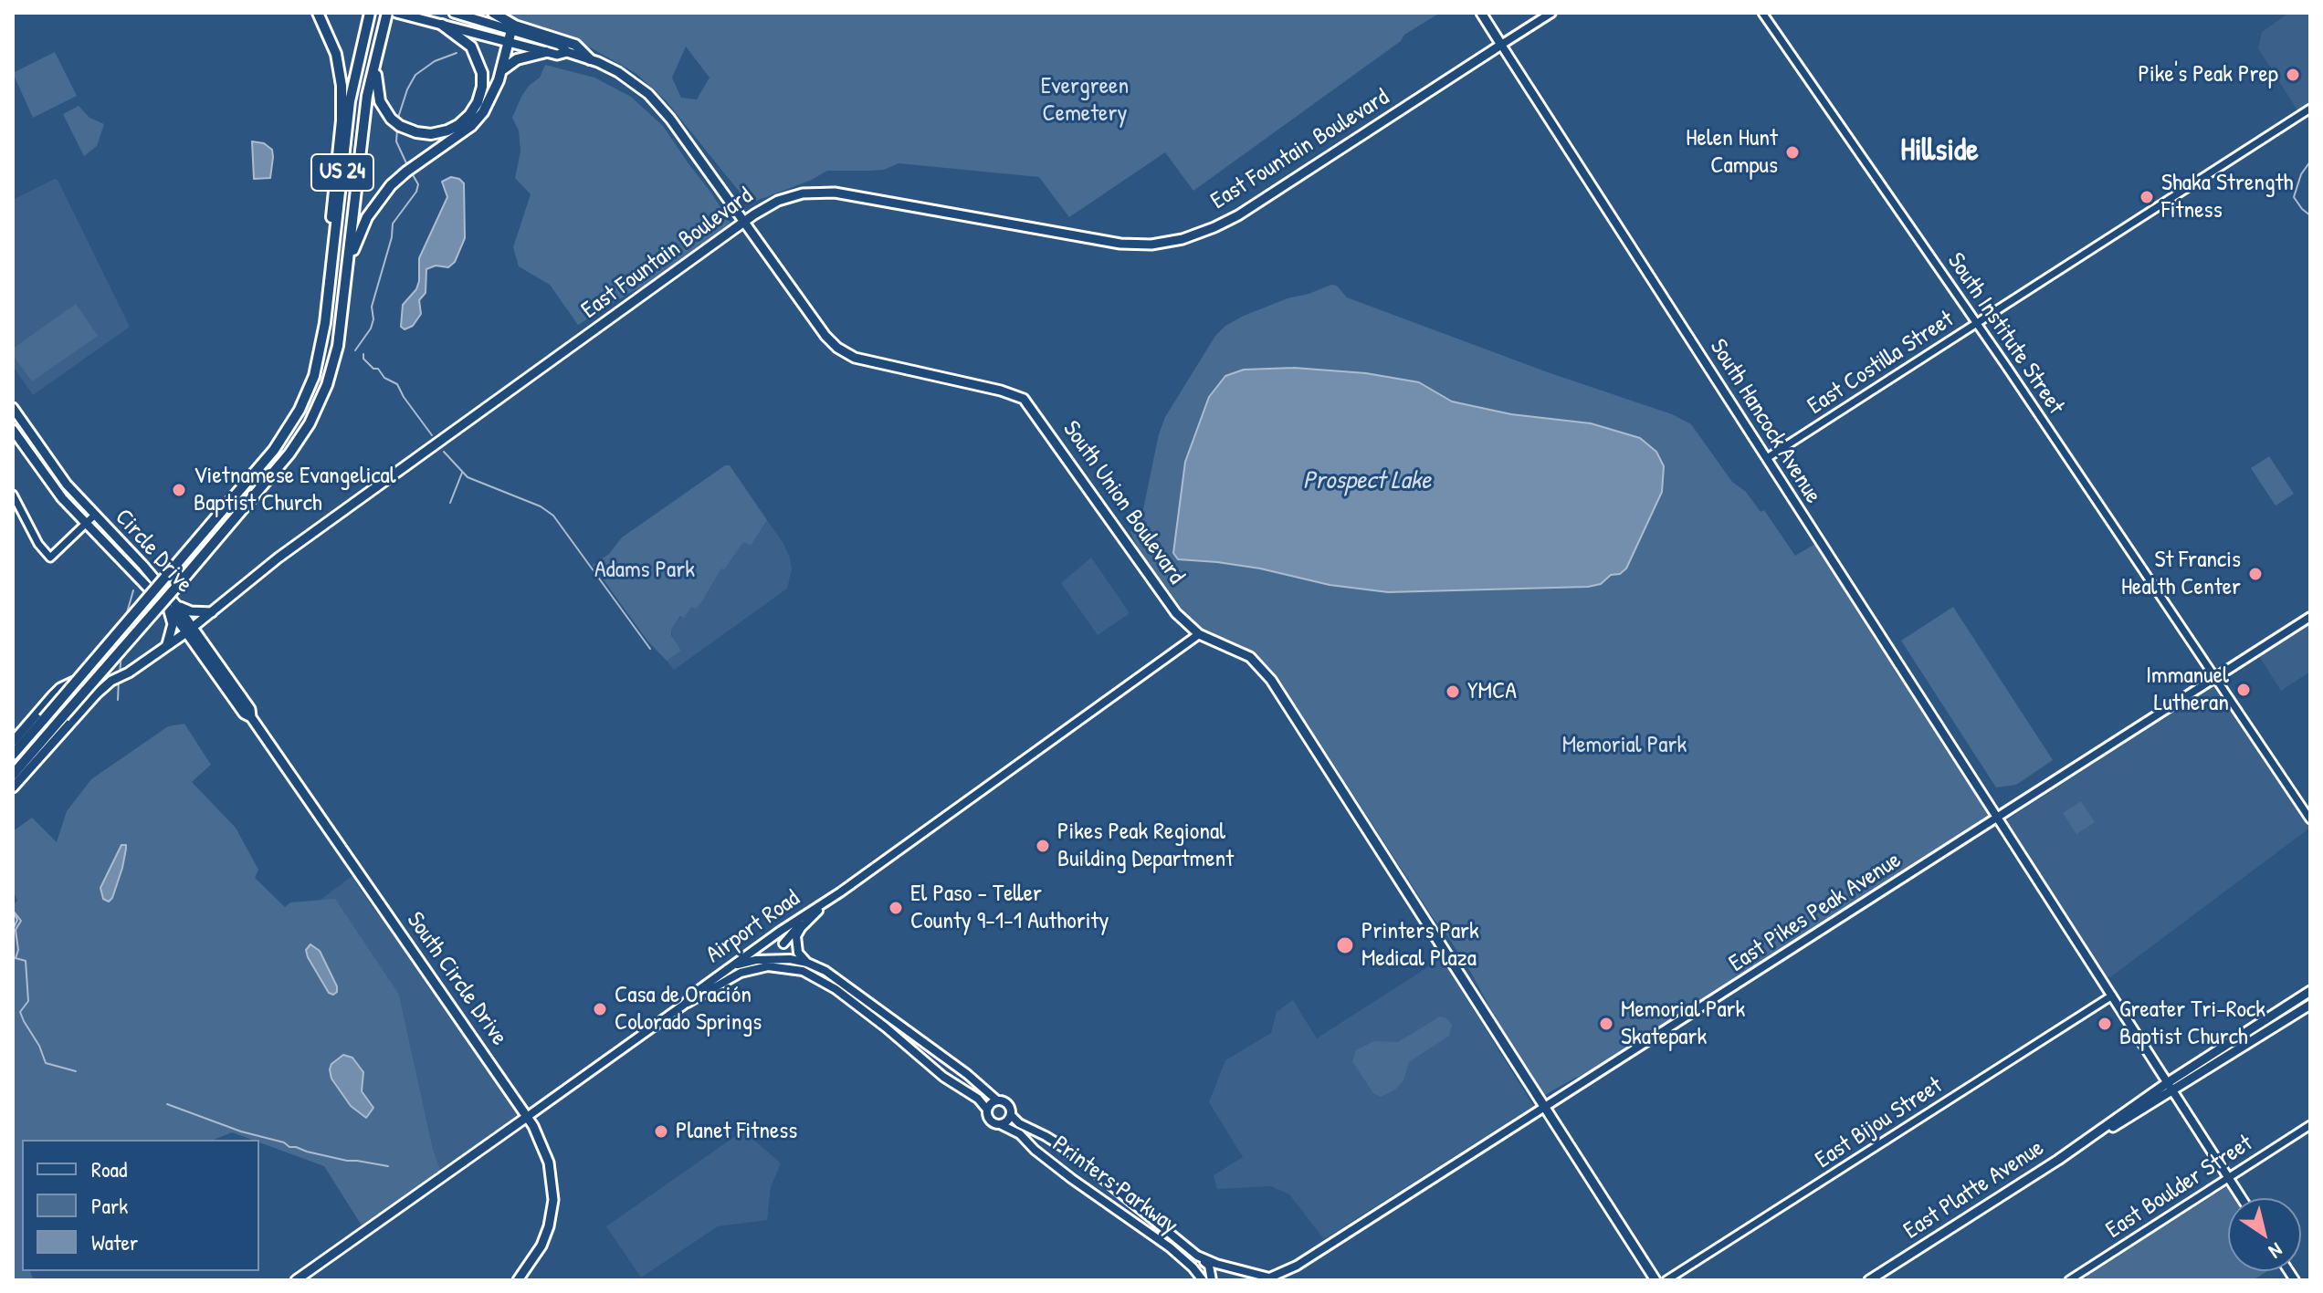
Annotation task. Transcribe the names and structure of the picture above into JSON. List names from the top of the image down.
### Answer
{
  "streets": {
    "highway": ["US 24"],
    "main road": [
      "East Fountain Boulevard",
      "South Hancock Avenue",
      "South Union Boulevard",
      "Circle Drive",
      "East Pikes Peak Avenue",
      "Airport Road",
      "South Circle Drive",
      "Printers Parkway",
      "East Platte Avenue"
    ],
    "street": [
      "South Institute Street",
      "East Costilla Street",
      "East Bijou Street",
      "East Boulder Street"
    ]
  },
  "crossings": [
    ["East Fountain Boulevard", "South Hancock Avenue"],
    ["East Fountain Boulevard", "South Union Boulevard"],
    ["East Fountain Boulevard", "Circle Drive"],
    ["East Fountain Boulevard", "South Circle Drive"],
    ["South Institute Street", "East Costilla Street"],
    ["South Institute Street", "East Pikes Peak Avenue"],
    ["East Costilla Street", "South Hancock Avenue"],
    ["South Hancock Avenue", "East Pikes Peak Avenue"],
    ["South Hancock Avenue", "East Bijou Street"],
    ["South Hancock Avenue", "East Boulder Street"],
    ["South Hancock Avenue", "East Platte Avenue"],
    ["South Union Boulevard", "East Pikes Peak Avenue"],
    ["South Union Boulevard", "Airport Road"],
    ["Circle Drive", "South Circle Drive"],
    ["East Pikes Peak Avenue", "Printers Parkway"],
    ["Airport Road", "South Circle Drive"]
  ],
  "districts": ["Hillside"],
  "water": ["Prospect Lake"],
  "parks": ["Evergreen Cemetery", "Adams Park", "Memorial Park"],
  "places": [
    "Pike's Peak Prep",
    "Helen Hunt Campus",
    "Shaka Strength Fitness",
    "Vietnamese Evangelical Baptist Church",
    "St Francis Health Center",
    "Immanuel Lutheran",
    "YMCA",
    "Pikes Peak Regional Building Department",
    "El Paso - Teller County 9-1-1 Authority",
    "Printers Park Medical Plaza",
    "Casa de Oración Colorado Springs",
    "Memorial Park Skatepark",
    "Greater Tri-Rock Baptist Church",
    "Planet Fitness"
  ],
  "legend": ["Road", "Park", "Water"],
  "north": "bottom right"
}
